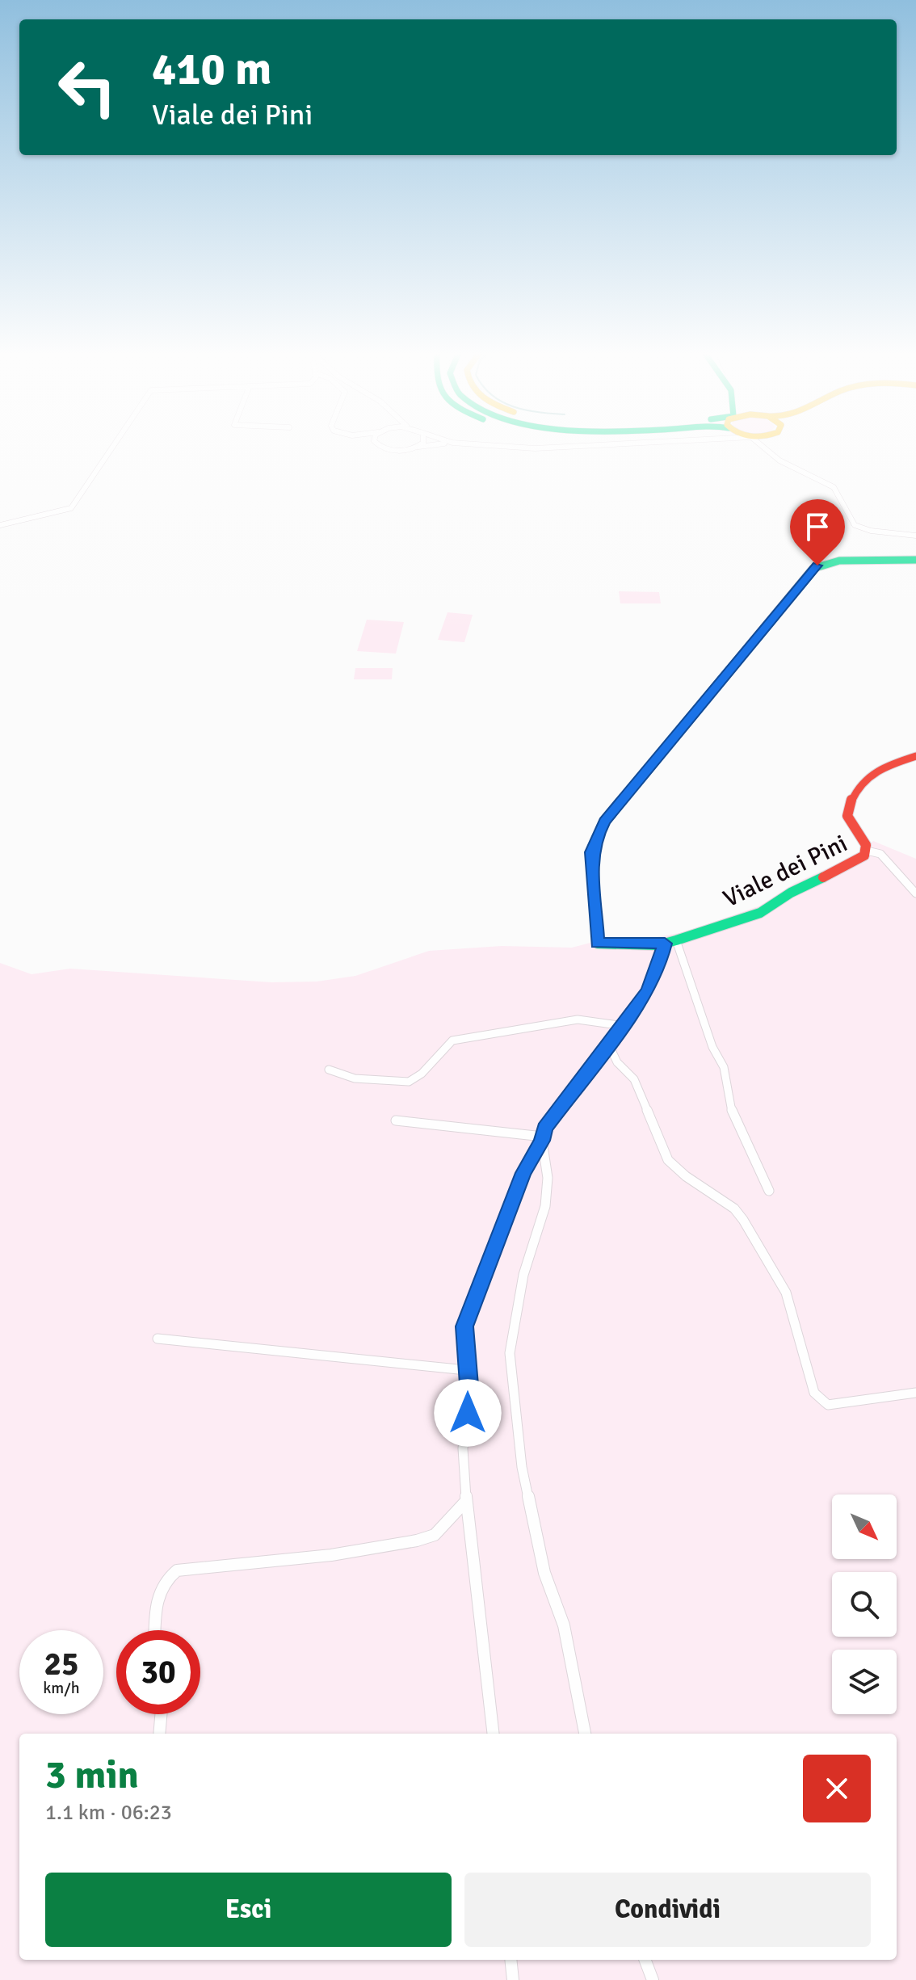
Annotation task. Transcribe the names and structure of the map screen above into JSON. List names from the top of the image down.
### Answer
{
  "streets": {
    "main road": ["Viale dei Pini"]
  },
  "north": "bottom right",
  "page": {
    "turn": ["410 m", "Viale dei Pini"],
    "speed": "25 km/h",
    "limit": "30",
    "heading": ["3 min", "1.1 km · 06:23"],
    "buttons": ["Esci", "Condividi"]
  }
}
